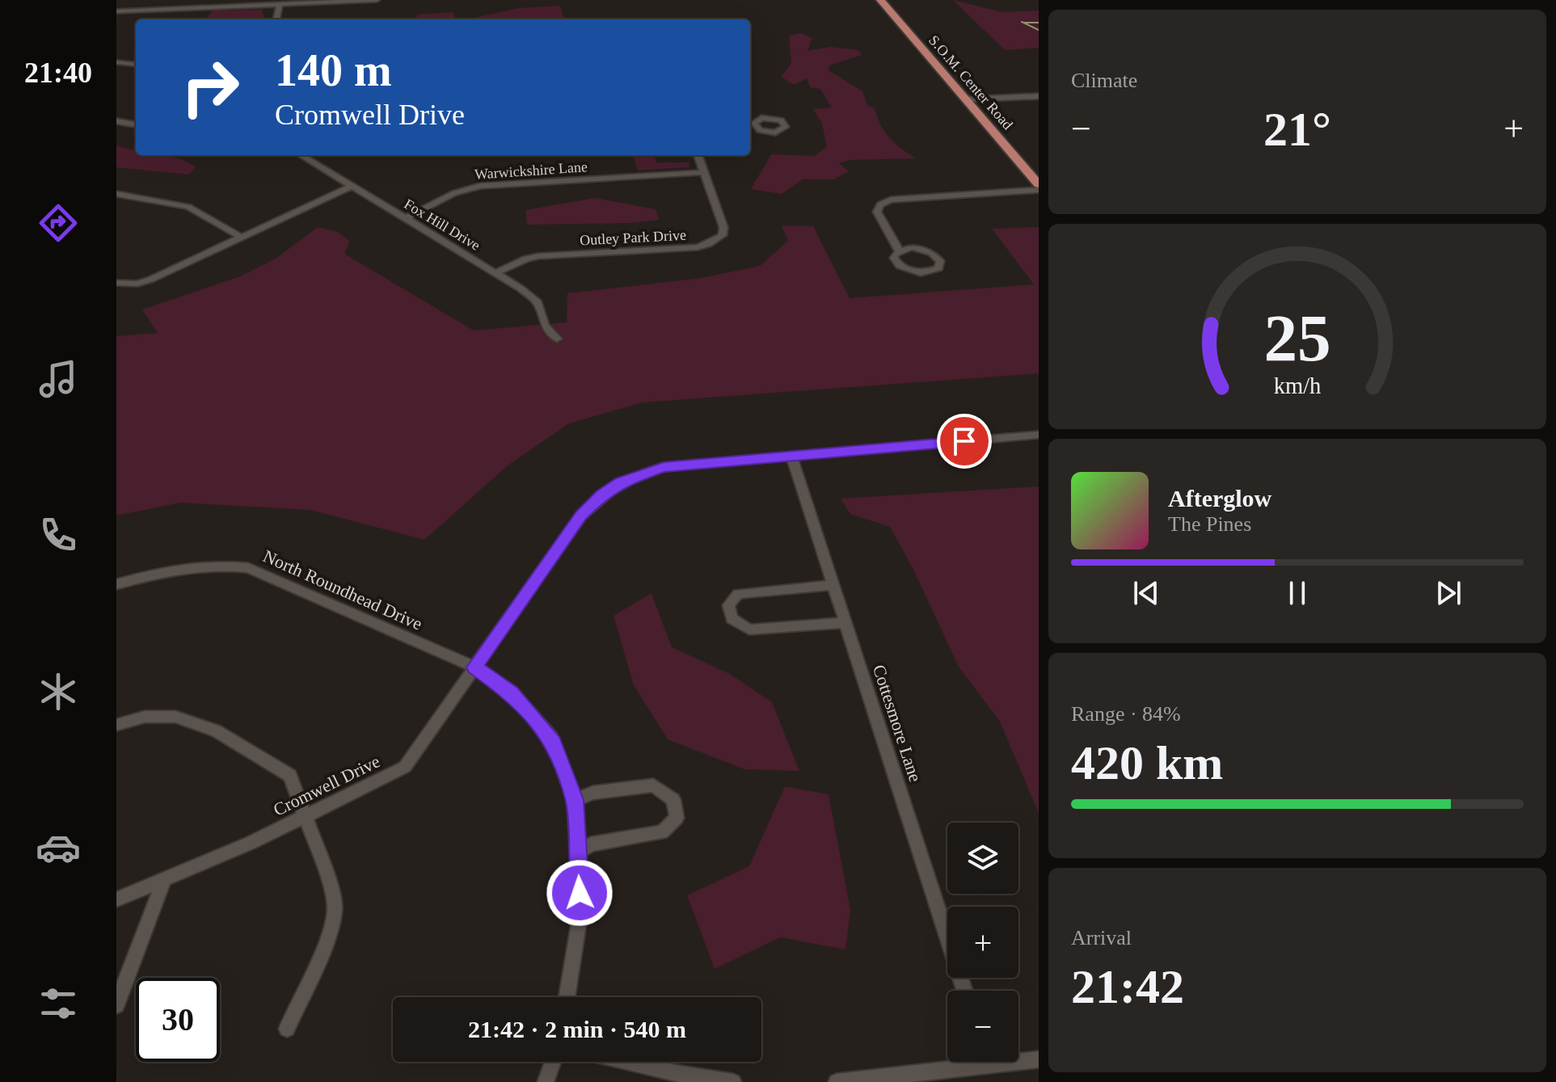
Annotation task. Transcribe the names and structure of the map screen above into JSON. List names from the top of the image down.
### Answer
{
  "streets": {
    "main road": ["S.O.M. Center Road"],
    "street": [
      "Warwickshire Lane",
      "Fox Hill Drive",
      "Outley Park Drive",
      "North Roundhead Drive",
      "Cottesmore Lane",
      "Cromwell Drive"
    ]
  },
  "crossings": [
    ["Warwickshire Lane", "Fox Hill Drive"],
    ["Warwickshire Lane", "Outley Park Drive"],
    ["Fox Hill Drive", "Outley Park Drive"],
    ["North Roundhead Drive", "Cromwell Drive"],
    ["Cottesmore Lane", "Cromwell Drive"]
  ],
  "page": {
    "tabs": "21:40",
    "tile": [
      "Climate",
      ["Range · 84%", "420 km"],
      ["Arrival", "21:42"]
    ],
    "turn": ["140 m", "Cromwell Drive"],
    "heat": ["−", "21°", "+"],
    "song": ["Afterglow", "The Pines"],
    "map_buttons": ["+", "−"],
    "limit": "30",
    "trip": "21:42 · 2 min · 540 m",
    "gauge": ["25", "km/h"]
  }
}
